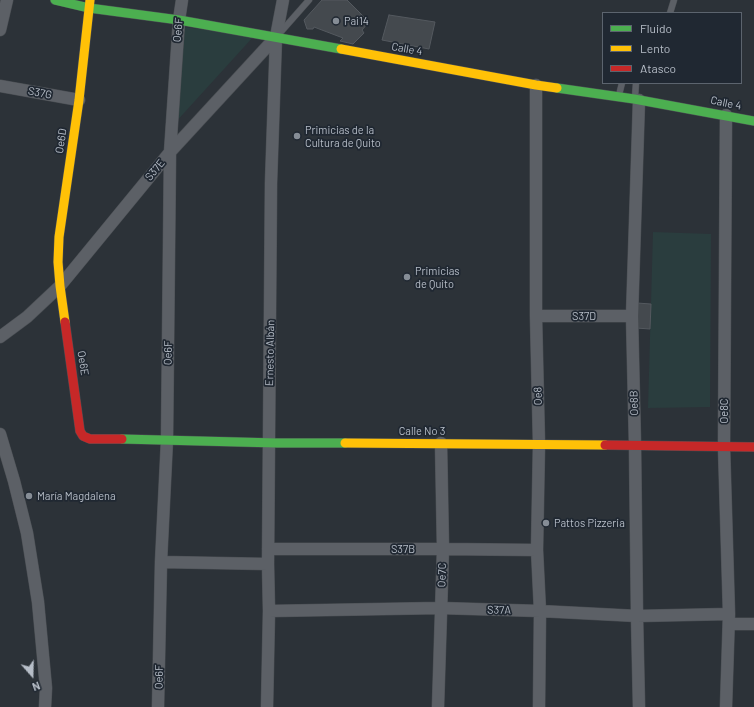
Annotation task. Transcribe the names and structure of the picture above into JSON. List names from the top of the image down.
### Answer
{
  "streets": {
    "street": [
      "Oe6F",
      "Calle 4",
      "S37G",
      "Oe6D",
      "S37E",
      "S37D",
      "Ernesto Albán",
      "Oe6E",
      "Oe8",
      "Oe8B",
      "Oe8C",
      "Calle No 3",
      "S37B",
      "Oe7C",
      "S37A"
    ]
  },
  "crossings": [
    ["Oe6F", "Calle 4"],
    ["Oe6F", "S37E"],
    ["Oe6F", "Calle No 3"],
    ["Calle 4", "Oe6D"],
    ["Calle 4", "S37E"],
    ["Calle 4", "Ernesto Albán"],
    ["Calle 4", "Oe8"],
    ["Calle 4", "Oe8B"],
    ["Calle 4", "Oe8C"],
    ["S37G", "Oe6D"],
    ["Oe6D", "S37E"],
    ["Oe6D", "Oe6E"],
    ["S37E", "Ernesto Albán"],
    ["S37E", "Oe6E"],
    ["S37D", "Oe8"],
    ["S37D", "Oe8B"],
    ["Ernesto Albán", "Calle No 3"],
    ["Ernesto Albán", "S37B"],
    ["Ernesto Albán", "S37A"],
    ["Oe6E", "Calle No 3"],
    ["Oe8", "Calle No 3"],
    ["Oe8", "S37B"],
    ["Oe8", "S37A"],
    ["Oe8B", "Calle No 3"],
    ["Oe8B", "S37A"],
    ["Oe8C", "Calle No 3"],
    ["Oe8C", "S37A"],
    ["Calle No 3", "Oe7C"],
    ["S37B", "Oe7C"],
    ["Oe7C", "S37A"]
  ],
  "places": [
    "Pai14",
    "Primicias de la Cultura de Quito",
    "Primicias de Quito",
    "María Magdalena",
    "Pattos Pizzeria"
  ],
  "legend": ["Fluido", "Lento", "Atasco"],
  "north": "bottom"
}
